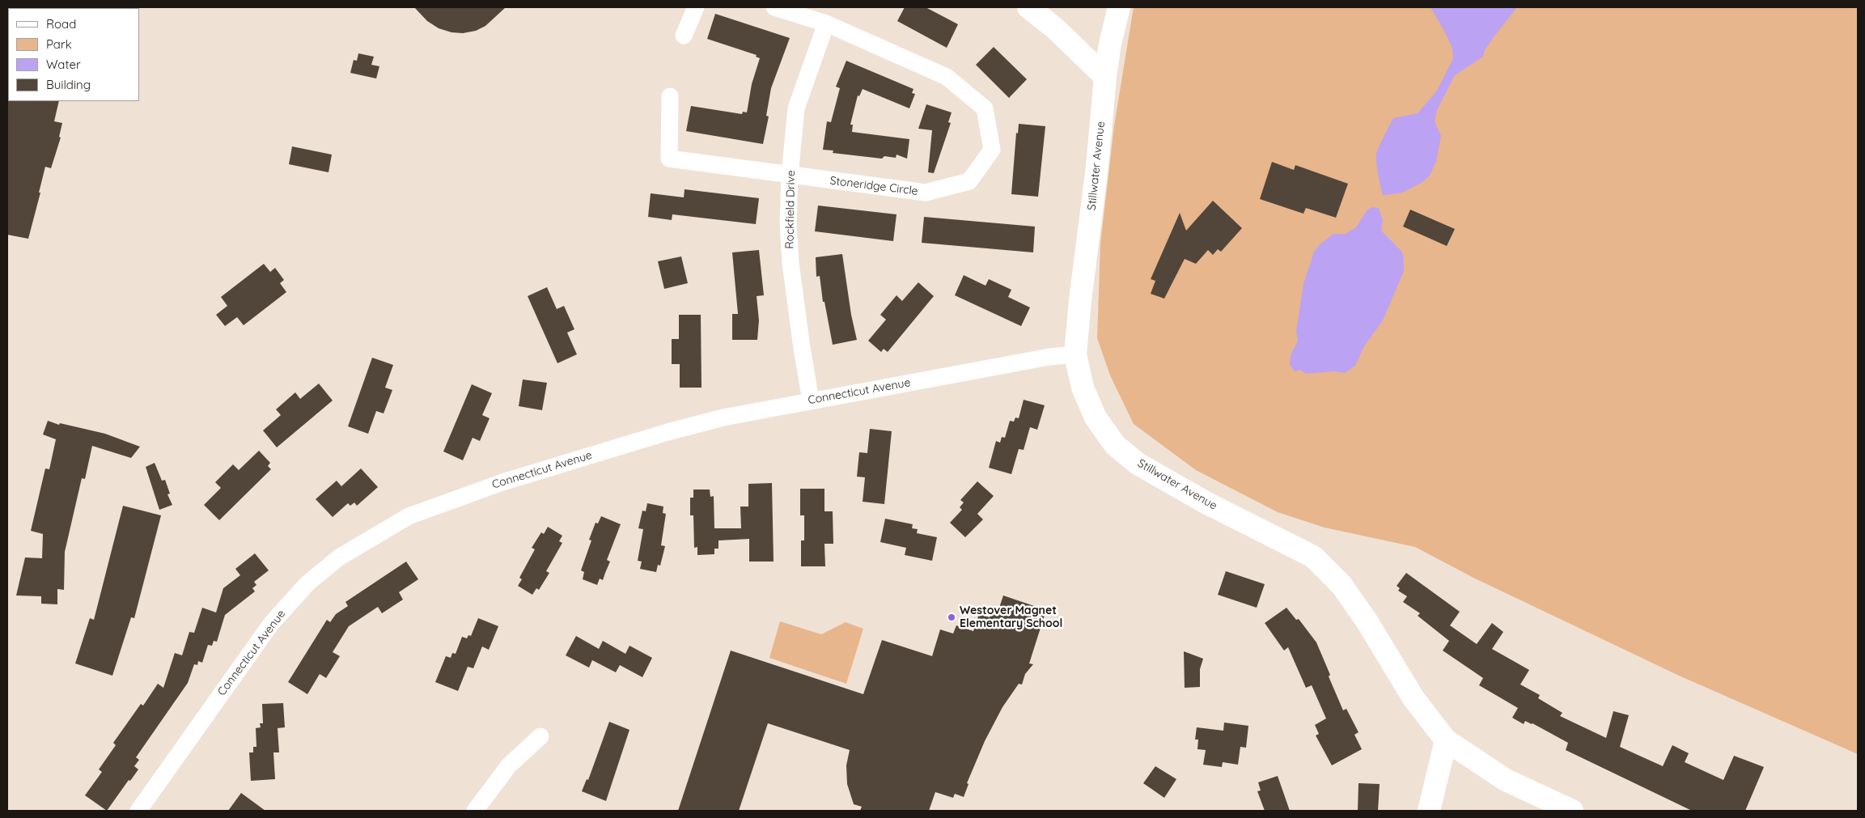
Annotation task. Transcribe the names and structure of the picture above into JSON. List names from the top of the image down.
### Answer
{
  "streets": {
    "main road": ["Stillwater Avenue"],
    "street": ["Stoneridge Circle", "Rockfield Drive", "Connecticut Avenue"]
  },
  "crossings": [
    ["Stillwater Avenue", "Connecticut Avenue"],
    ["Stoneridge Circle", "Rockfield Drive"],
    ["Rockfield Drive", "Connecticut Avenue"]
  ],
  "places": ["Westover Magnet Elementary School"],
  "legend": [
    "Road",
    "Park",
    "Water",
    "Building"
  ]
}
